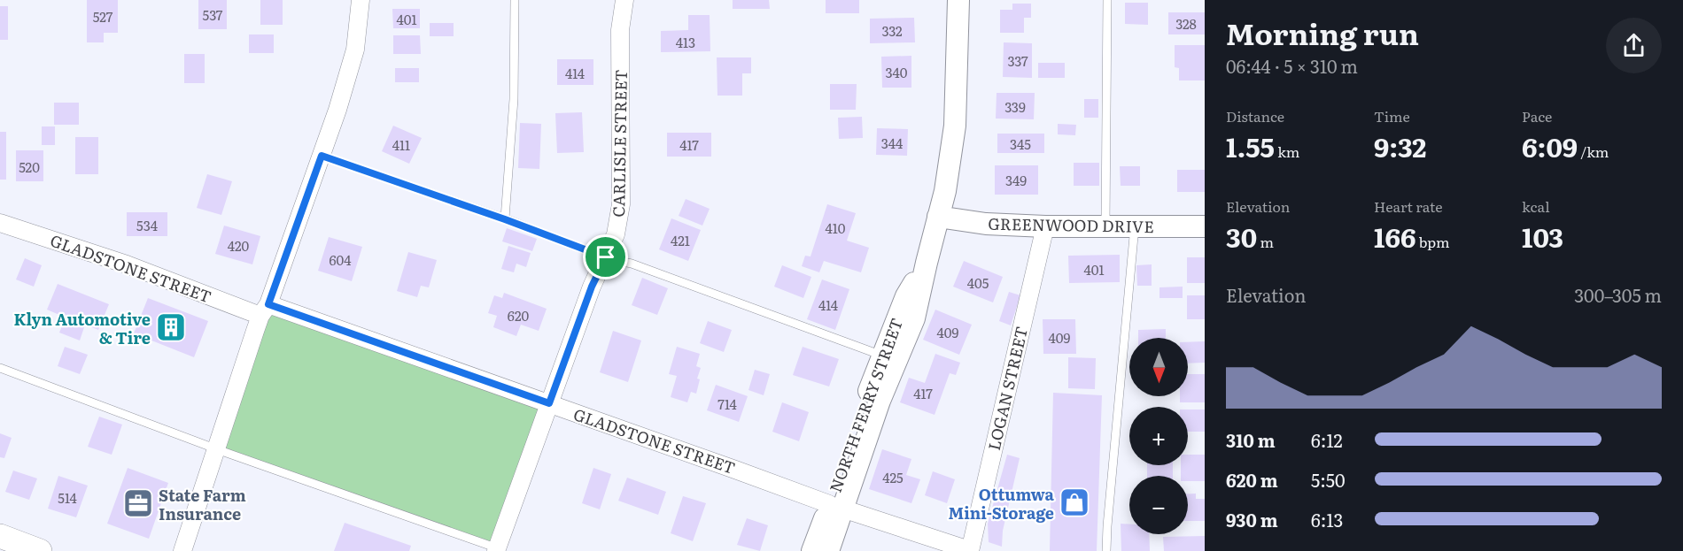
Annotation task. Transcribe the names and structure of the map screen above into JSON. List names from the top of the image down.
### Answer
{
  "streets": {
    "street": [
      "CARLISLE STREET",
      "GREENWOOD DRIVE",
      "GLADSTONE STREET",
      "LOGAN STREET",
      "NORTH FERRY STREET"
    ]
  },
  "crossings": [
    ["CARLISLE STREET", "GLADSTONE STREET"],
    ["GREENWOOD DRIVE", "LOGAN STREET"],
    ["GREENWOOD DRIVE", "NORTH FERRY STREET"],
    ["GLADSTONE STREET", "LOGAN STREET"],
    ["GLADSTONE STREET", "NORTH FERRY STREET"]
  ],
  "places": {
    "building": ["Klyn Automotive & Tire"],
    "shop": ["Ottumwa Mini-Storage"],
    "office": ["State Farm Insurance"]
  },
  "house_numbers": [
    "537",
    "527",
    "401",
    "328",
    "332",
    "413",
    "337",
    "340",
    "414",
    "339",
    "344",
    "345",
    "411",
    "417",
    "520",
    "349",
    "534",
    "410",
    "421",
    "420",
    "604",
    "401",
    "405",
    "414",
    "620",
    "409",
    "409",
    "417",
    "714",
    "425",
    "514"
  ],
  "north": "bottom",
  "page": {
    "heading": ["Morning run", "06:44 · 5 × 310 m"],
    "stats": [
      ["Distance", "1.55 km"],
      ["Time", "9:32"],
      ["Pace", "6:09 /km"],
      ["Elevation", "30 m"],
      ["Heart rate", "166 bpm"],
      ["kcal", "103"]
    ],
    "chart": ["Elevation", "300–305 m"],
    "map_buttons": ["+", "−"],
    "list": [
      {
        "name": "310 m",
        "note": "6:12"
      },
      {
        "name": "620 m",
        "note": "5:50"
      },
      {
        "name": "930 m",
        "note": "6:13"
      }
    ]
  }
}
